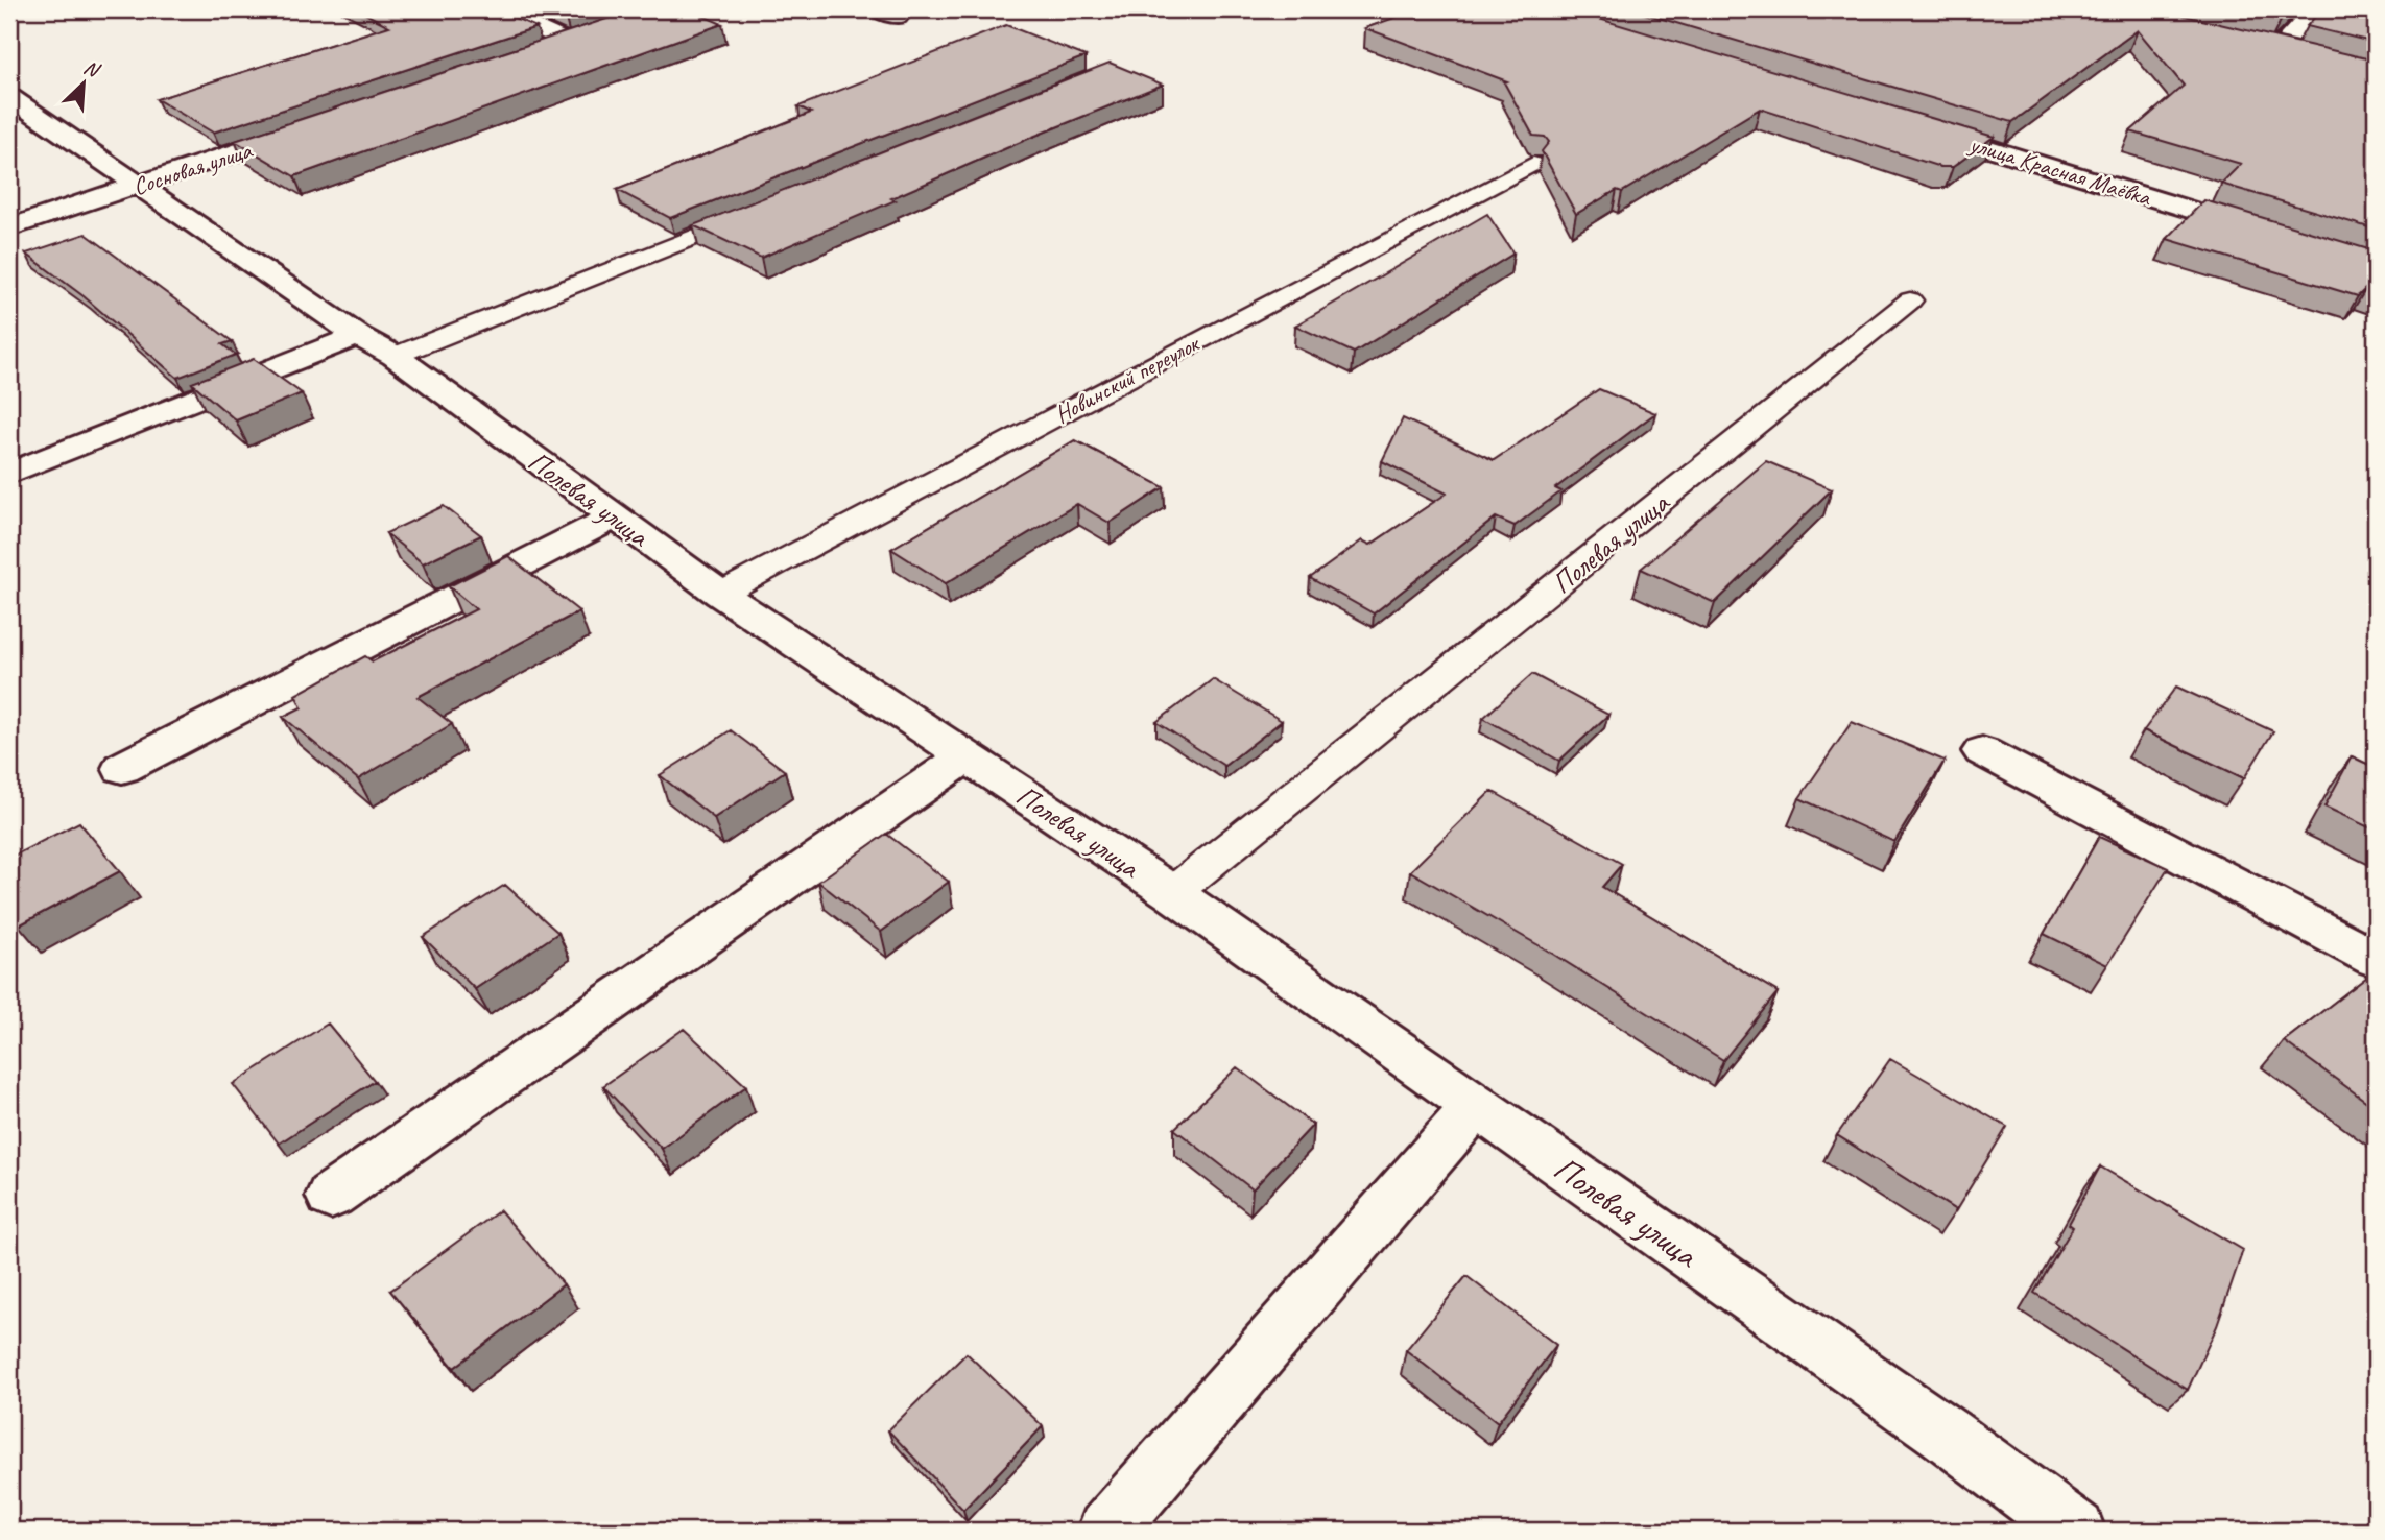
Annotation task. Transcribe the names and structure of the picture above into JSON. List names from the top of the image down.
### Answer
{
  "streets": {
    "street": ["Сосновая улица", "улица Красная Маёвка", "Полевая улица"],
    "lane": ["Новинский переулок"]
  },
  "crossings": [
    ["Сосновая улица", "Полевая улица"],
    ["Новинский переулок", "Полевая улица"]
  ],
  "north": "top right"
}
